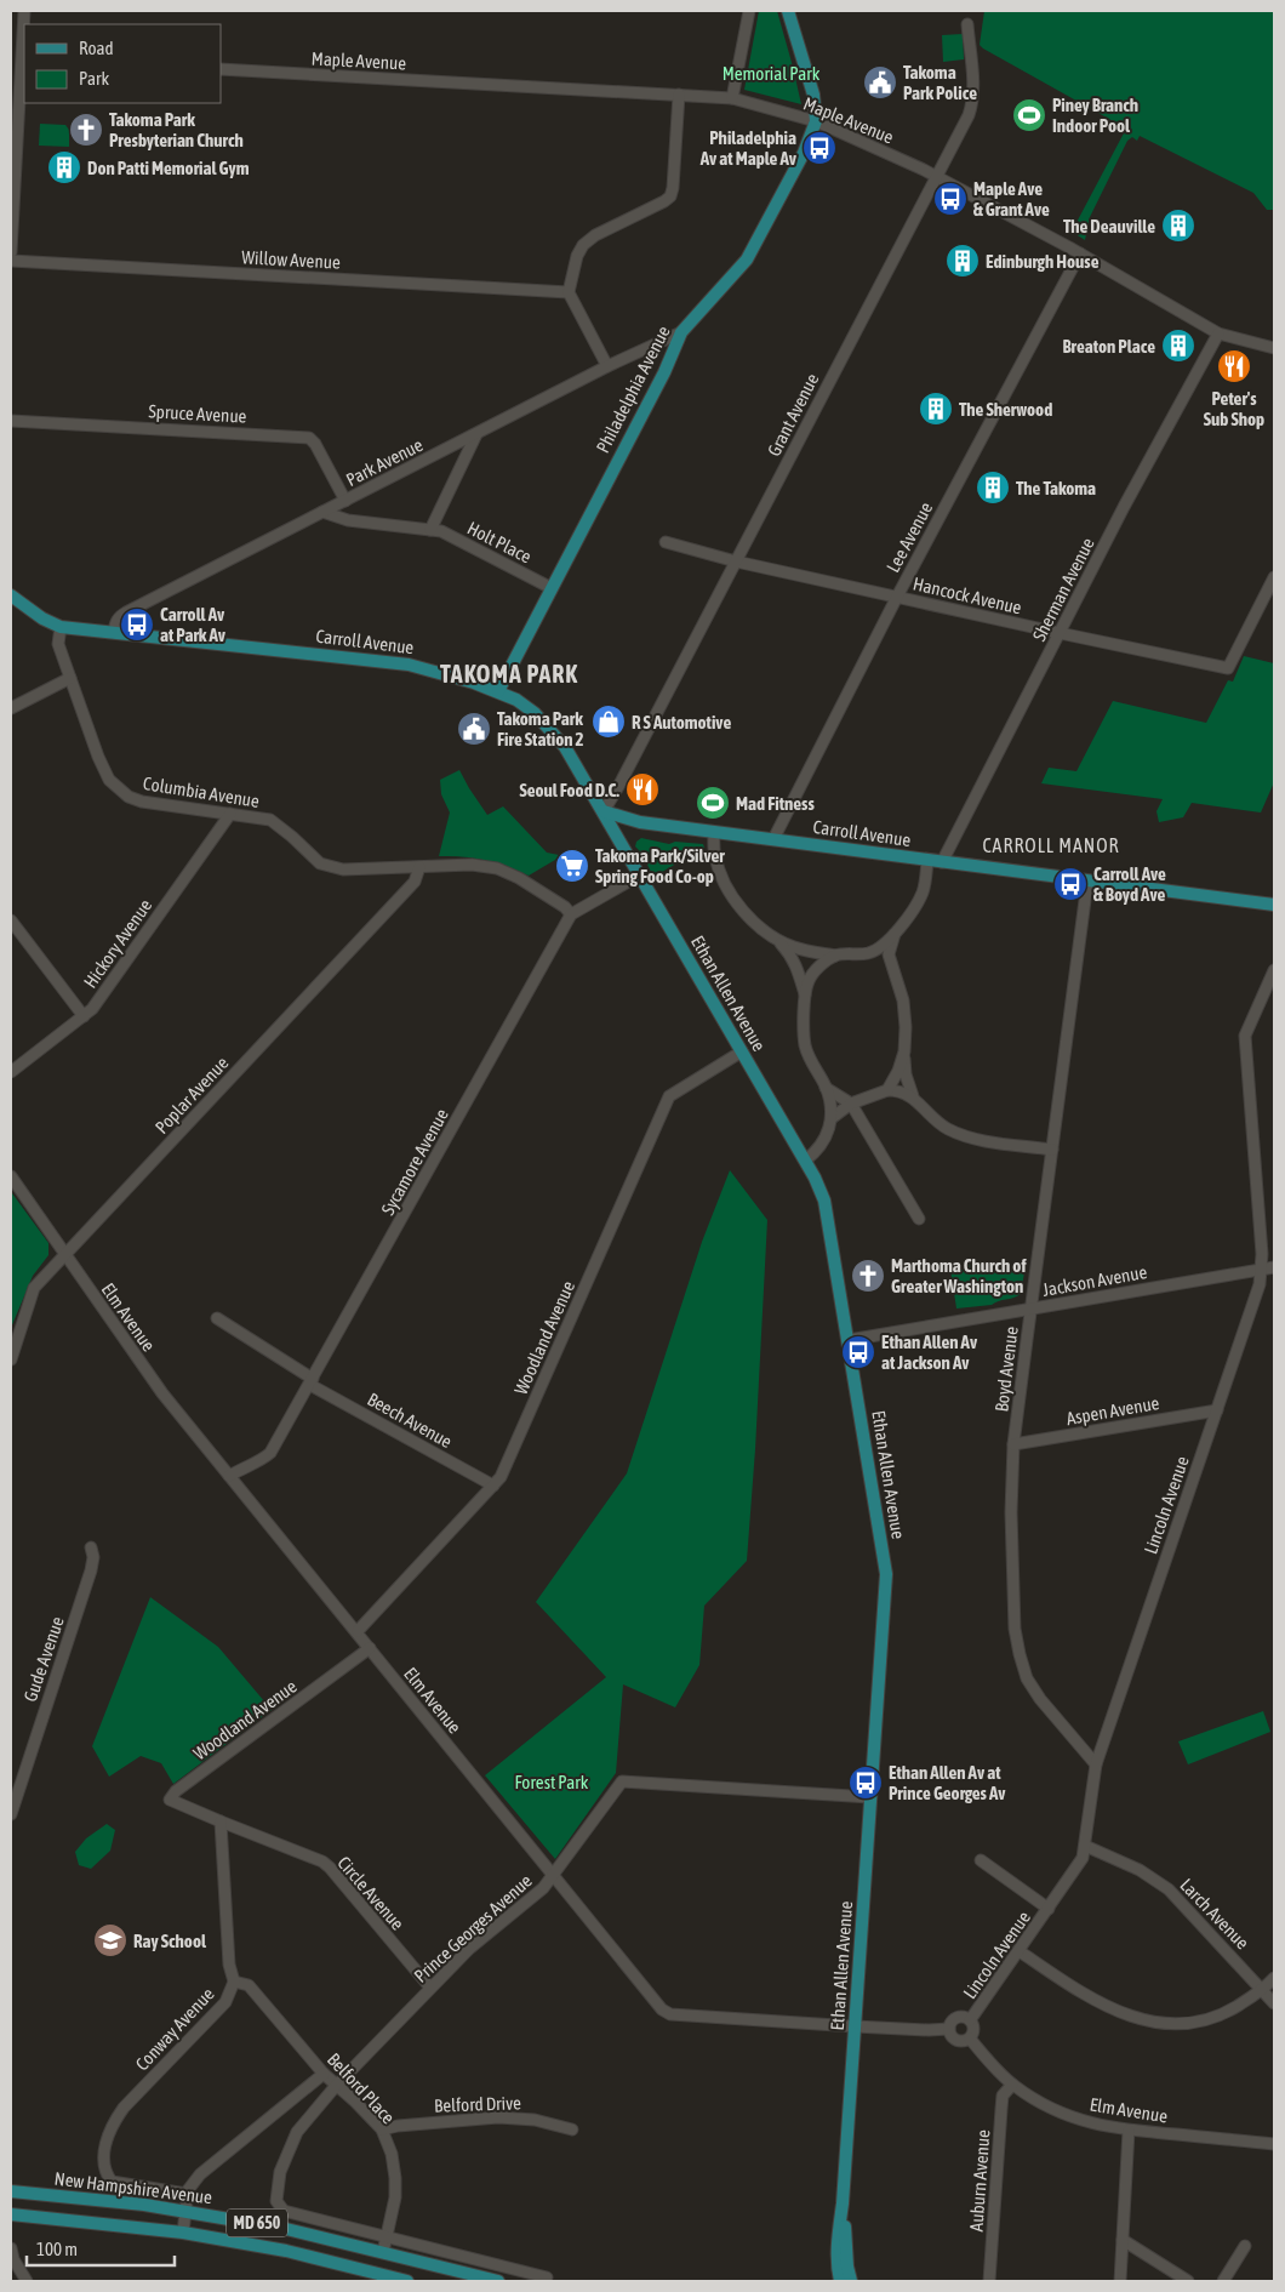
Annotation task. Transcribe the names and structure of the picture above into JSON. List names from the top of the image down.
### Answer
{
  "streets": {
    "main road": [
      "Philadelphia Avenue",
      "Carroll Avenue",
      "Ethan Allen Avenue",
      "New Hampshire Avenue",
      "MD 650"
    ],
    "street": [
      "Maple Avenue",
      "Willow Avenue",
      "Spruce Avenue",
      "Grant Avenue",
      "Park Avenue",
      "Lee Avenue",
      "Holt Place",
      "Sherman Avenue",
      "Hancock Avenue",
      "Columbia Avenue",
      "Hickory Avenue",
      "Poplar Avenue",
      "Sycamore Avenue",
      "Jackson Avenue",
      "Elm Avenue",
      "Woodland Avenue",
      "Boyd Avenue",
      "Aspen Avenue",
      "Beech Avenue",
      "Lincoln Avenue",
      "Gude Avenue",
      "Circle Avenue",
      "Larch Avenue",
      "Prince Georges Avenue",
      "Conway Avenue",
      "Belford Place",
      "Belford Drive",
      "Auburn Avenue"
    ]
  },
  "crossings": [
    ["Maple Avenue", "Philadelphia Avenue"],
    ["Maple Avenue", "Grant Avenue"],
    ["Maple Avenue", "Lee Avenue"],
    ["Maple Avenue", "Sherman Avenue"],
    ["Philadelphia Avenue", "Park Avenue"],
    ["Philadelphia Avenue", "Holt Place"],
    ["Philadelphia Avenue", "Carroll Avenue"],
    ["Spruce Avenue", "Park Avenue"],
    ["Grant Avenue", "Hancock Avenue"],
    ["Grant Avenue", "Carroll Avenue"],
    ["Grant Avenue", "Ethan Allen Avenue"],
    ["Park Avenue", "Holt Place"],
    ["Park Avenue", "Carroll Avenue"],
    ["Lee Avenue", "Hancock Avenue"],
    ["Lee Avenue", "Carroll Avenue"],
    ["Sherman Avenue", "Hancock Avenue"],
    ["Sherman Avenue", "Carroll Avenue"],
    ["Carroll Avenue", "Columbia Avenue"],
    ["Carroll Avenue", "Ethan Allen Avenue"],
    ["Carroll Avenue", "Boyd Avenue"],
    ["Columbia Avenue", "Hickory Avenue"],
    ["Columbia Avenue", "Poplar Avenue"],
    ["Columbia Avenue", "Sycamore Avenue"],
    ["Ethan Allen Avenue", "Jackson Avenue"],
    ["Ethan Allen Avenue", "Elm Avenue"],
    ["Ethan Allen Avenue", "Woodland Avenue"],
    ["Ethan Allen Avenue", "Prince Georges Avenue"],
    ["Poplar Avenue", "Elm Avenue"],
    ["Sycamore Avenue", "Elm Avenue"],
    ["Sycamore Avenue", "Beech Avenue"],
    ["Jackson Avenue", "Boyd Avenue"],
    ["Jackson Avenue", "Lincoln Avenue"],
    ["Elm Avenue", "Woodland Avenue"],
    ["Elm Avenue", "Lincoln Avenue"],
    ["Elm Avenue", "Prince Georges Avenue"],
    ["Elm Avenue", "Auburn Avenue"],
    ["Woodland Avenue", "Beech Avenue"],
    ["Woodland Avenue", "Circle Avenue"],
    ["Boyd Avenue", "Aspen Avenue"],
    ["Boyd Avenue", "Lincoln Avenue"],
    ["Aspen Avenue", "Lincoln Avenue"],
    ["Lincoln Avenue", "Larch Avenue"],
    ["Circle Avenue", "Prince Georges Avenue"],
    ["Circle Avenue", "Conway Avenue"],
    ["Prince Georges Avenue", "Belford Place"],
    ["Conway Avenue", "Belford Place"],
    ["Belford Place", "Belford Drive"],
    ["Belford Place", "New Hampshire Avenue"]
  ],
  "districts": ["TAKOMA PARK", "CARROLL MANOR"],
  "parks": ["Memorial Park", "Forest Park"],
  "places": {
    "public building": ["Takoma Park Police", "Takoma Park Fire Station 2"],
    "sports": ["Piney Branch Indoor Pool", "Mad Fitness"],
    "church": ["Takoma Park Presbyterian Church", "Marthoma Church of Greater Washington"],
    "bus stop": [
      "Philadelphia Av at Maple Av",
      "Maple Ave & Grant Ave",
      "Carroll Av at Park Av",
      "Carroll Ave & Boyd Ave",
      "Ethan Allen Av at Jackson Av",
      "Ethan Allen Av at Prince Georges Av"
    ],
    "building": [
      "Don Patti Memorial Gym",
      "The Deauville",
      "Edinburgh House",
      "Breaton Place",
      "The Sherwood",
      "The Takoma"
    ],
    "restaurant": ["Peter's Sub Shop", "Seoul Food D.C."],
    "shop": ["R S Automotive"],
    "supermarket": ["Takoma Park/Silver Spring Food Co-op"],
    "school or university": ["Ray School"]
  },
  "legend": ["Road", "Park"],
  "scale_bar": "100 m"
}
